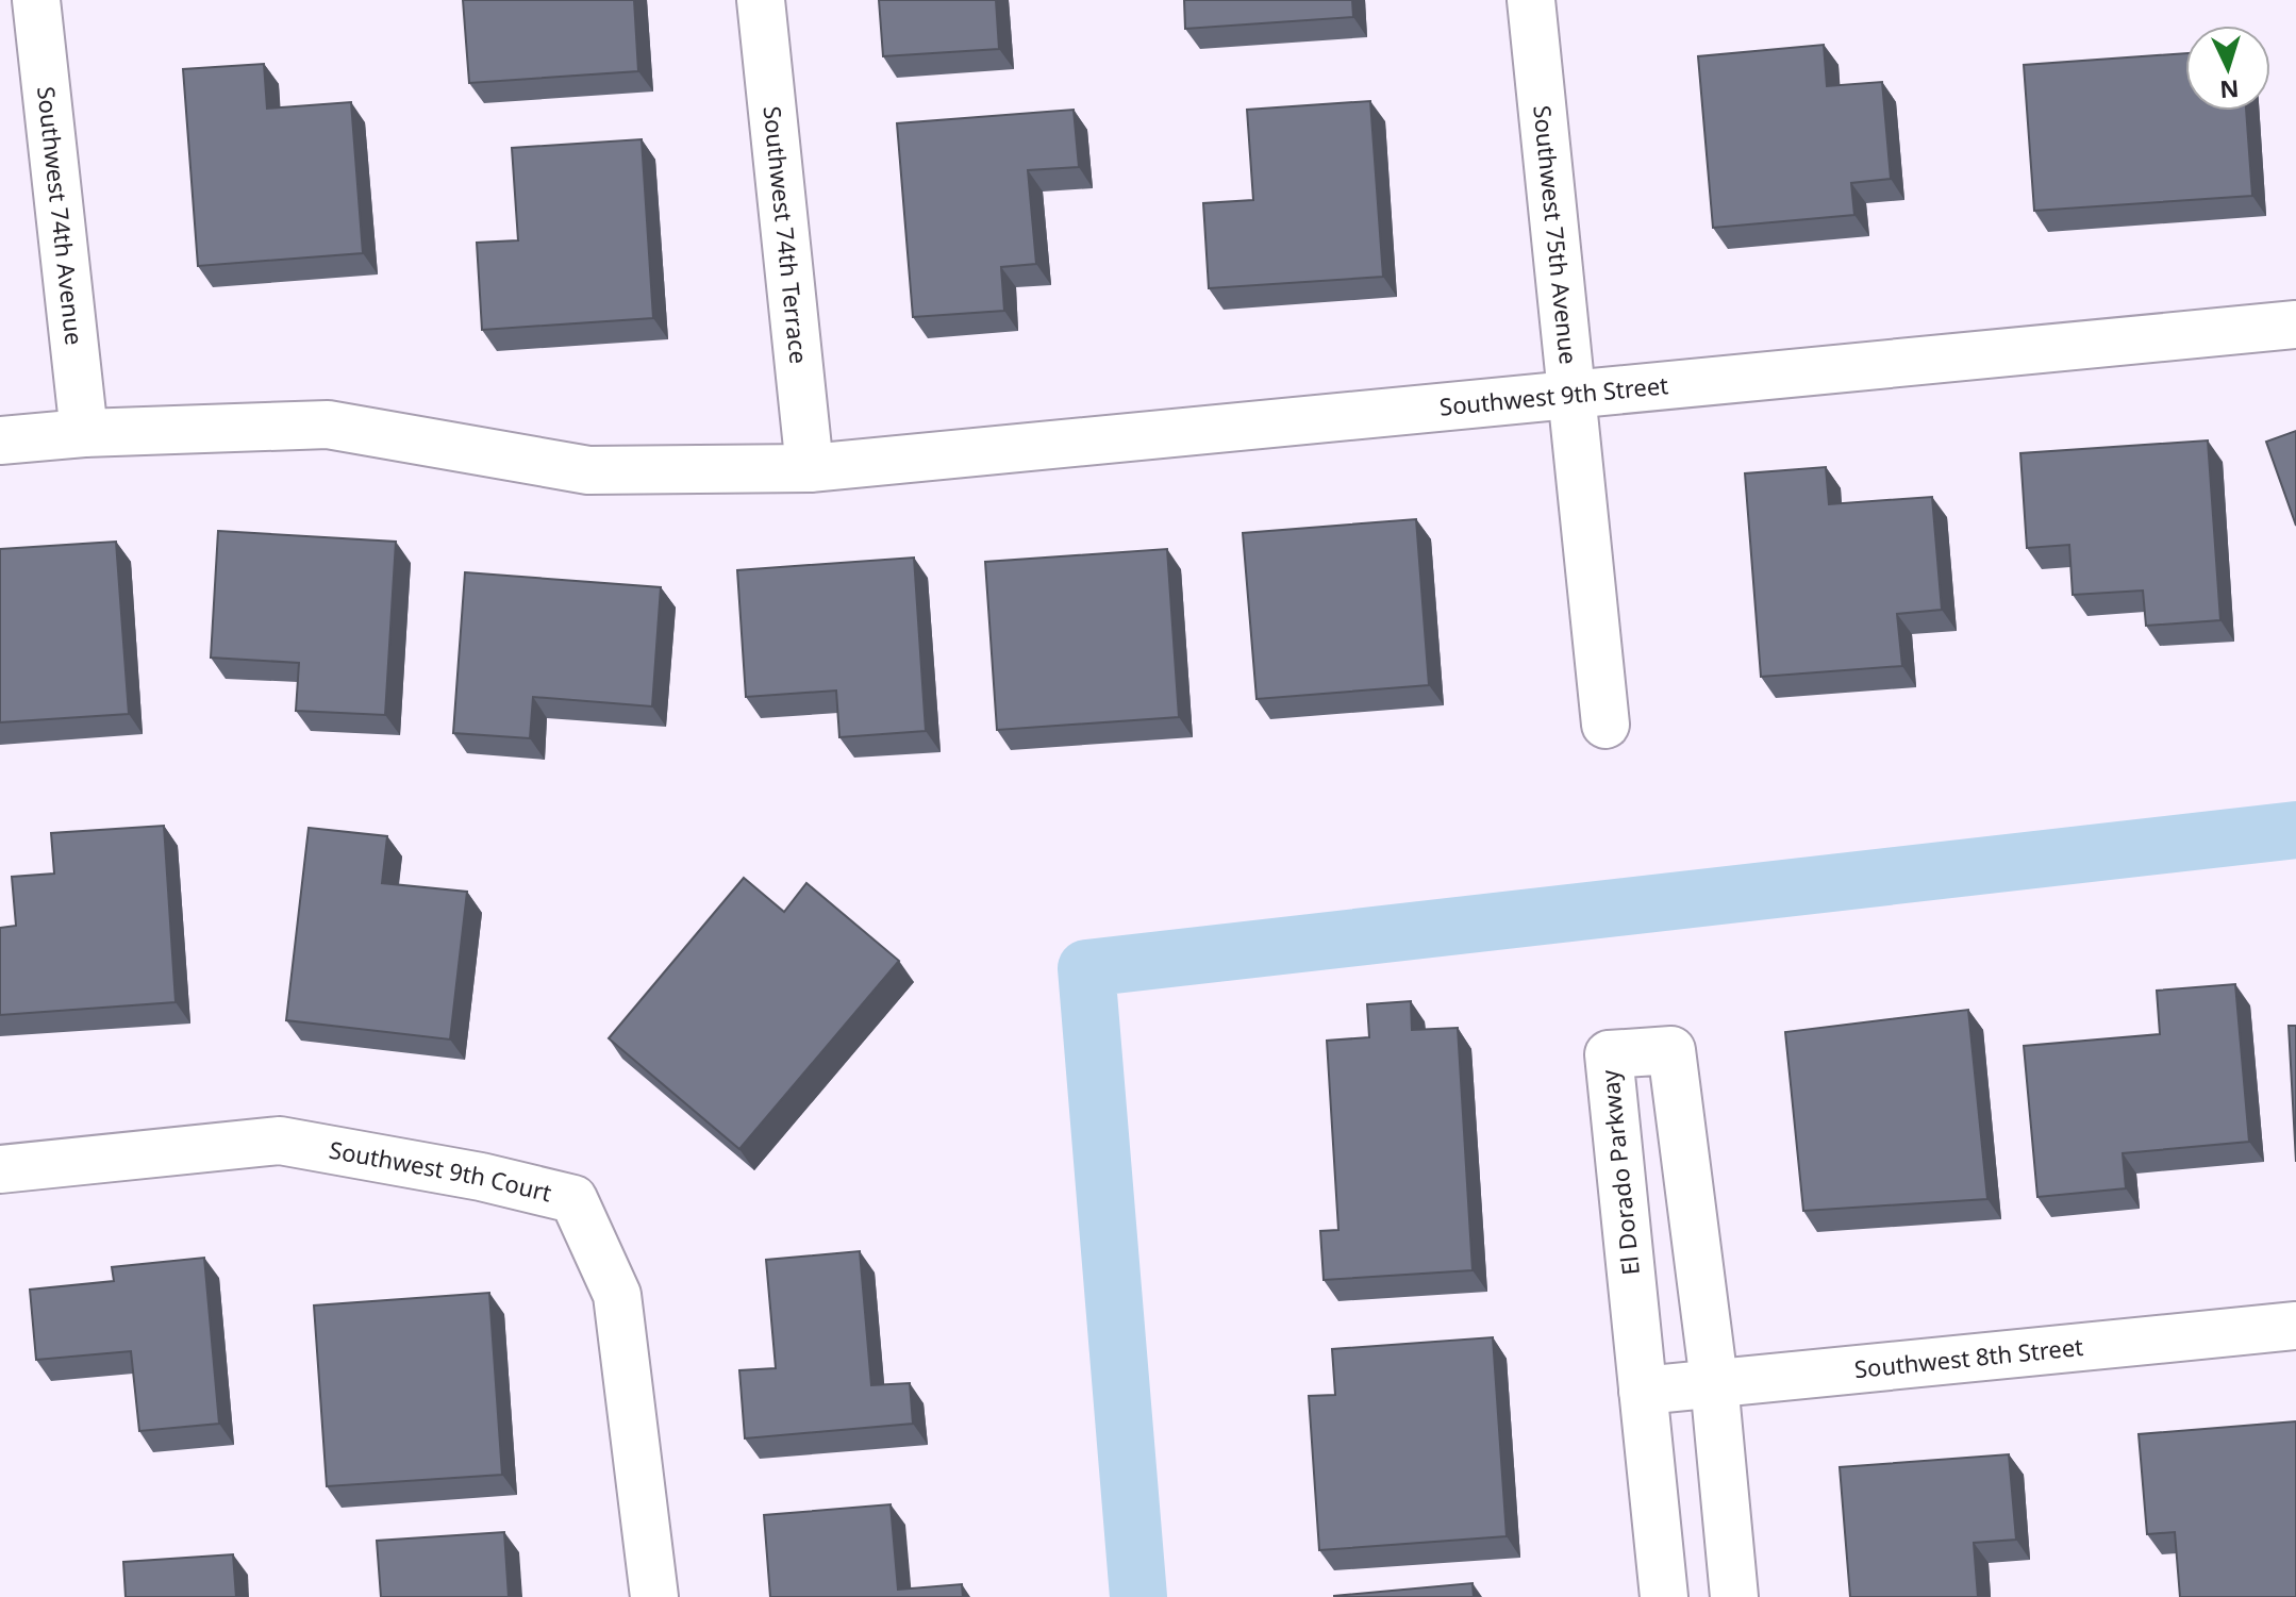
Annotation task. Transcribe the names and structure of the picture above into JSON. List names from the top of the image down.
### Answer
{
  "streets": {
    "street": [
      "Southwest 74th Avenue",
      "Southwest 74th Terrace",
      "Southwest 75th Avenue",
      "Southwest 9th Street",
      "Southwest 9th Court",
      "El Dorado Parkway",
      "Southwest 8th Street"
    ]
  },
  "crossings": [
    ["Southwest 74th Avenue", "Southwest 9th Street"],
    ["Southwest 74th Terrace", "Southwest 9th Street"],
    ["Southwest 75th Avenue", "Southwest 9th Street"],
    ["El Dorado Parkway", "Southwest 8th Street"]
  ],
  "north": "bottom"
}
